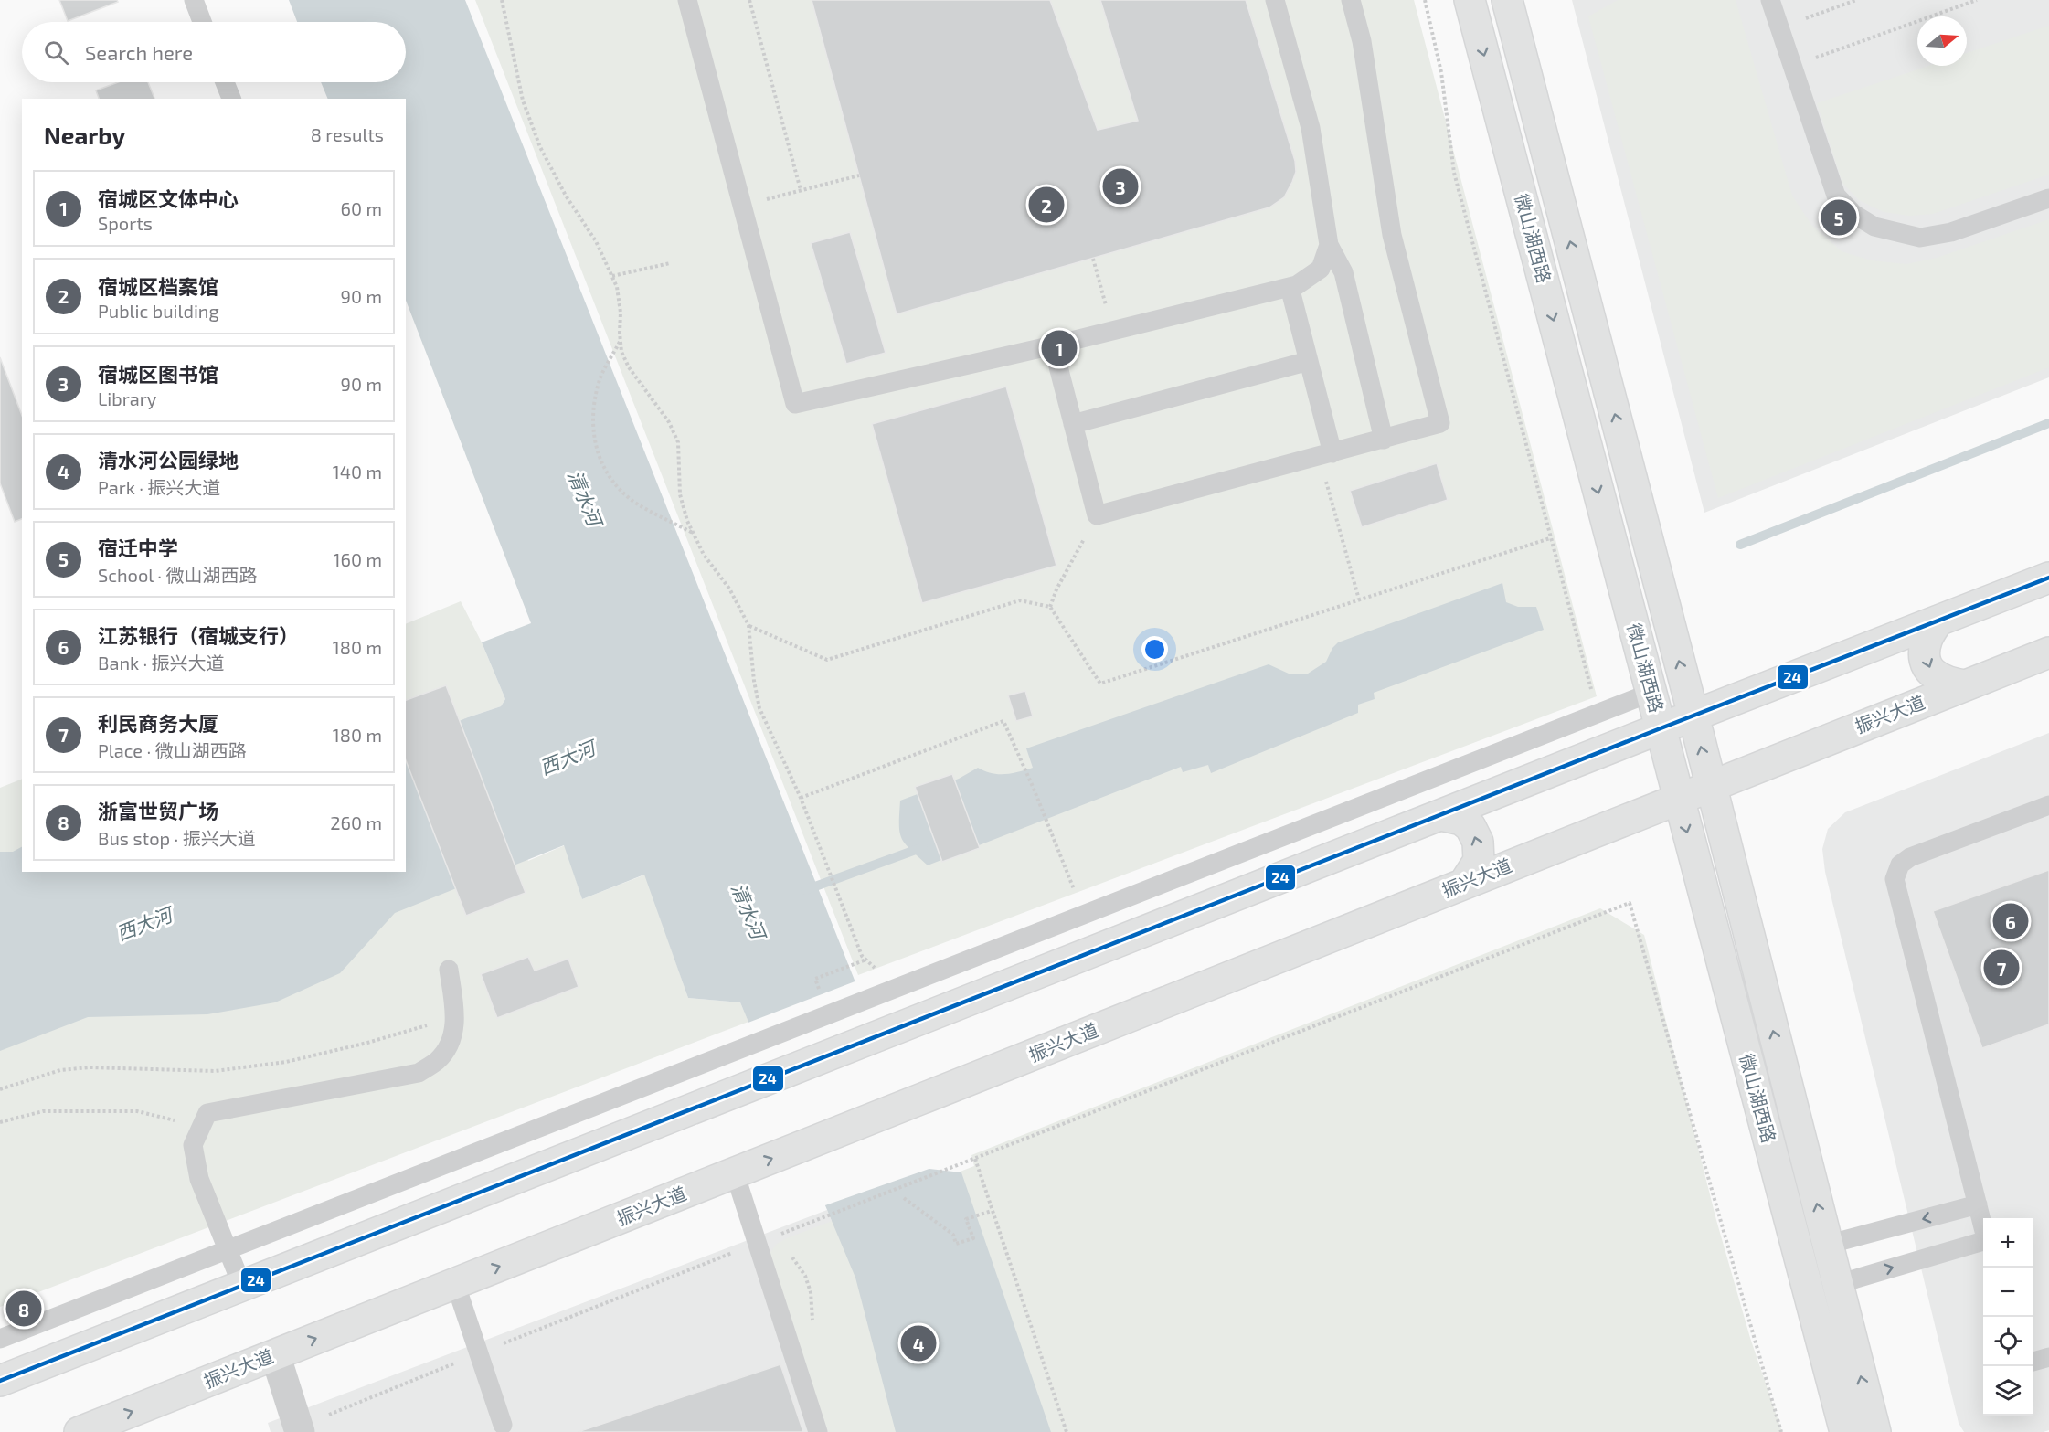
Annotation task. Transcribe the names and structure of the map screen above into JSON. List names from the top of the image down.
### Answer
{
  "streets": {
    "main road": ["微山湖西路", "振兴大道"]
  },
  "crossings": [
    ["微山湖西路", "振兴大道"]
  ],
  "water": ["清水河", "西大河"],
  "lines": ["transit line 24"],
  "north": "right",
  "page": {
    "search": "Search here",
    "heading": ["Nearby", "8 results"],
    "pins": [
      "3",
      "2",
      "5",
      "1",
      "6",
      "7",
      "8",
      "4"
    ],
    "list": [
      {
        "mark": "1",
        "name": "宿城区文体中心",
        "note": "Sports",
        "value": "60 m"
      },
      {
        "mark": "2",
        "name": "宿城区档案馆",
        "note": "Public building",
        "value": "90 m"
      },
      {
        "mark": "3",
        "name": "宿城区图书馆",
        "note": "Library",
        "value": "90 m"
      },
      {
        "mark": "4",
        "name": "清水河公园绿地",
        "note": "Park · 振兴大道",
        "value": "140 m"
      },
      {
        "mark": "5",
        "name": "宿迁中学",
        "note": "School · 微山湖西路",
        "value": "160 m"
      },
      {
        "mark": "6",
        "name": "江苏银行（宿城支行）",
        "note": "Bank · 振兴大道",
        "value": "180 m"
      },
      {
        "mark": "7",
        "name": "利民商务大厦",
        "note": "Place · 微山湖西路",
        "value": "180 m"
      },
      {
        "mark": "8",
        "name": "浙富世贸广场",
        "note": "Bus stop · 振兴大道",
        "value": "260 m"
      }
    ],
    "map_buttons": ["+", "−"]
  }
}
